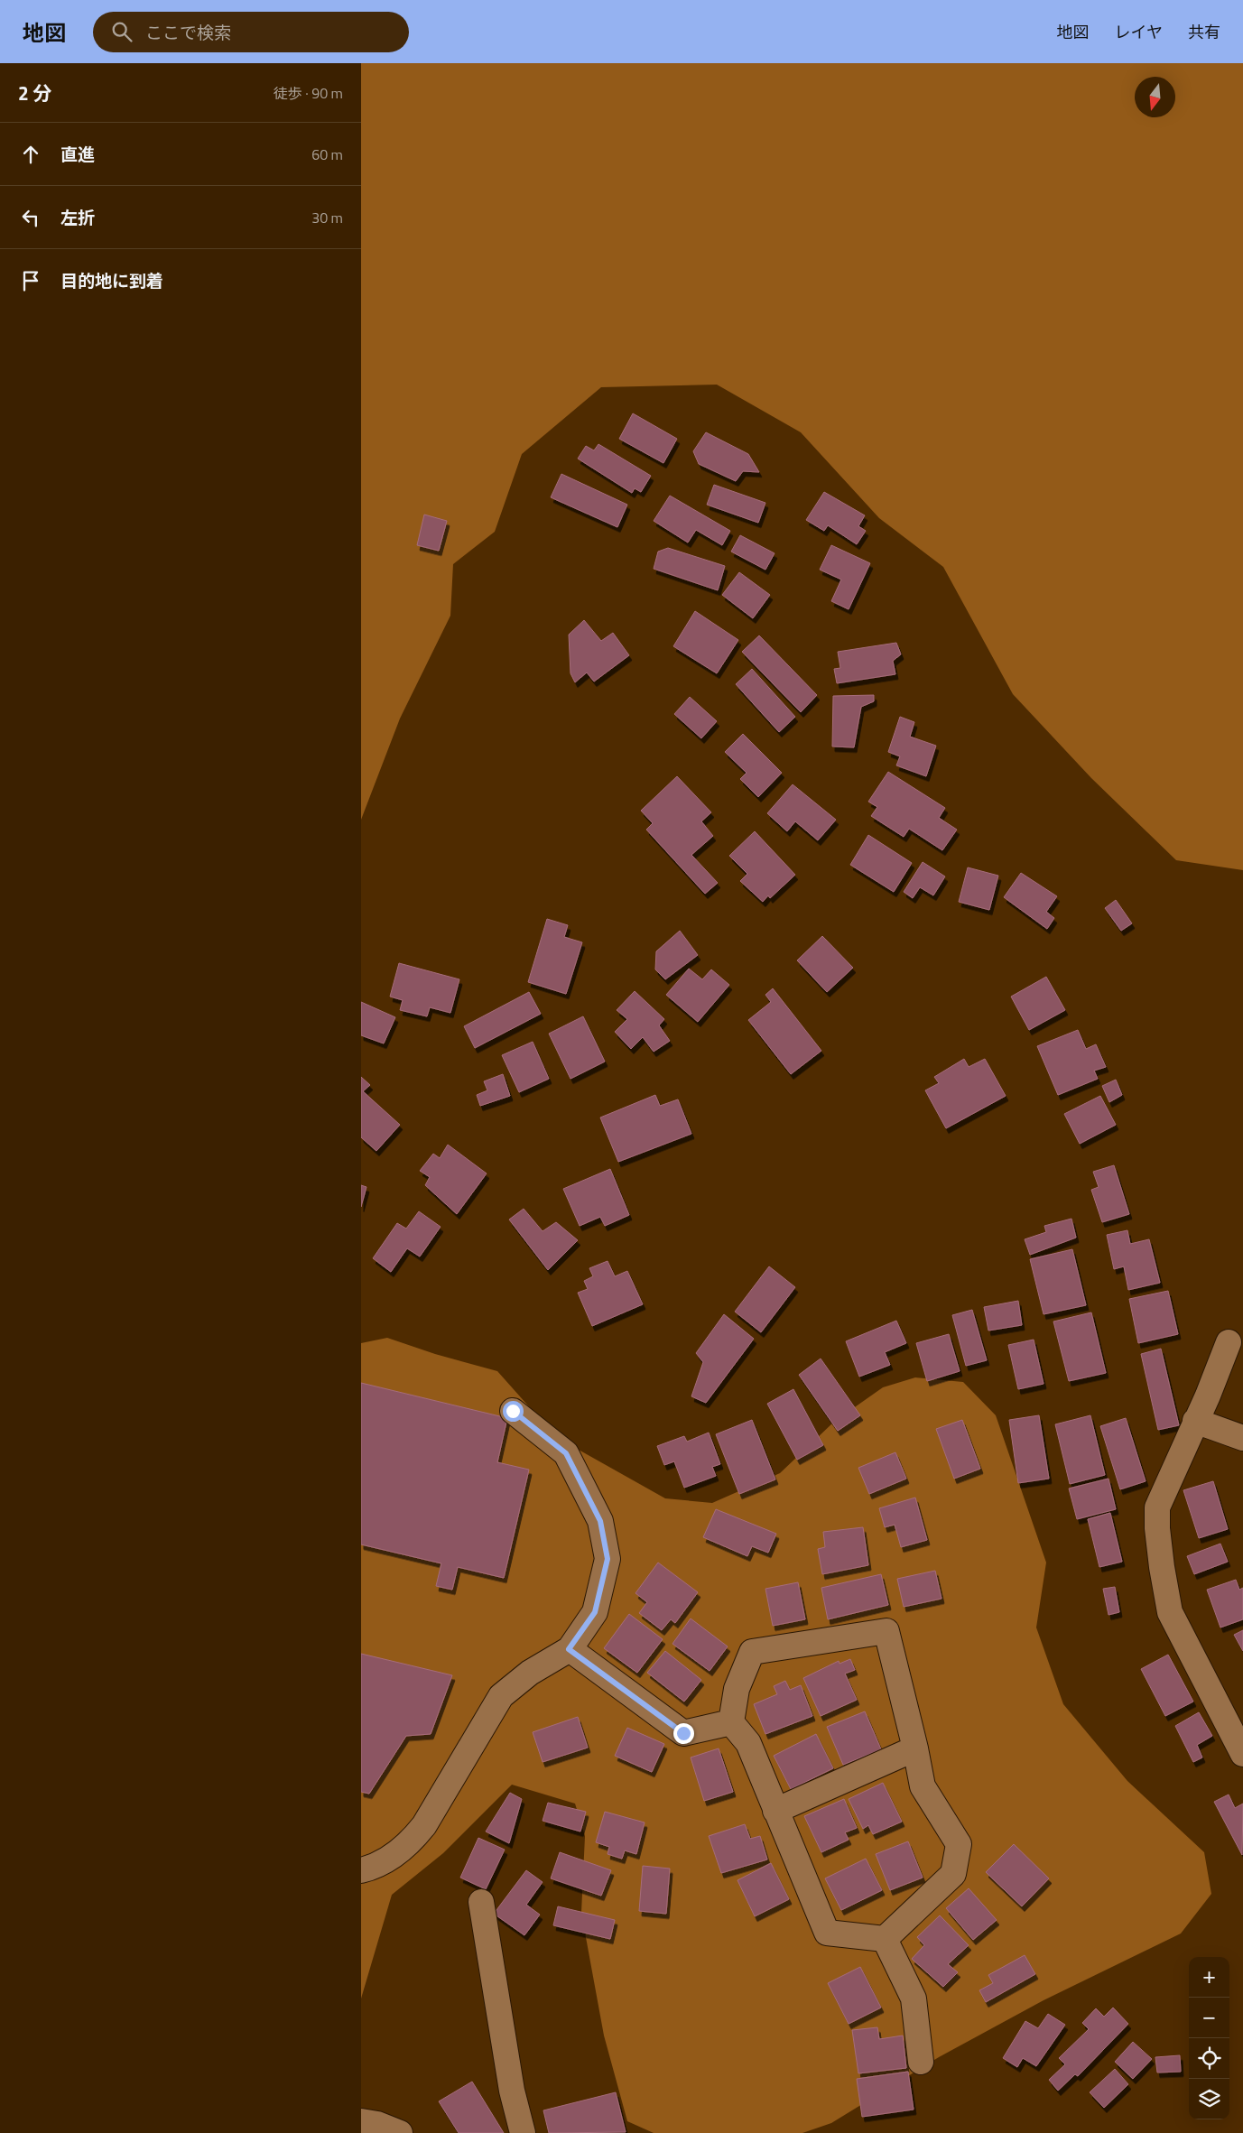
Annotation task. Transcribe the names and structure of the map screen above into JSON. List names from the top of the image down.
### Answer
{
  "north": "bottom",
  "page": {
    "header": "地図",
    "search": "ここで検索",
    "nav": ["地図", "レイヤ", "共有"],
    "heading": ["2 分", "徒歩 · 90 m"],
    "list": [
      ["直進", "60 m"],
      ["左折", "30 m"],
      "目的地に到着"
    ],
    "map_buttons": ["+", "−"]
  }
}
